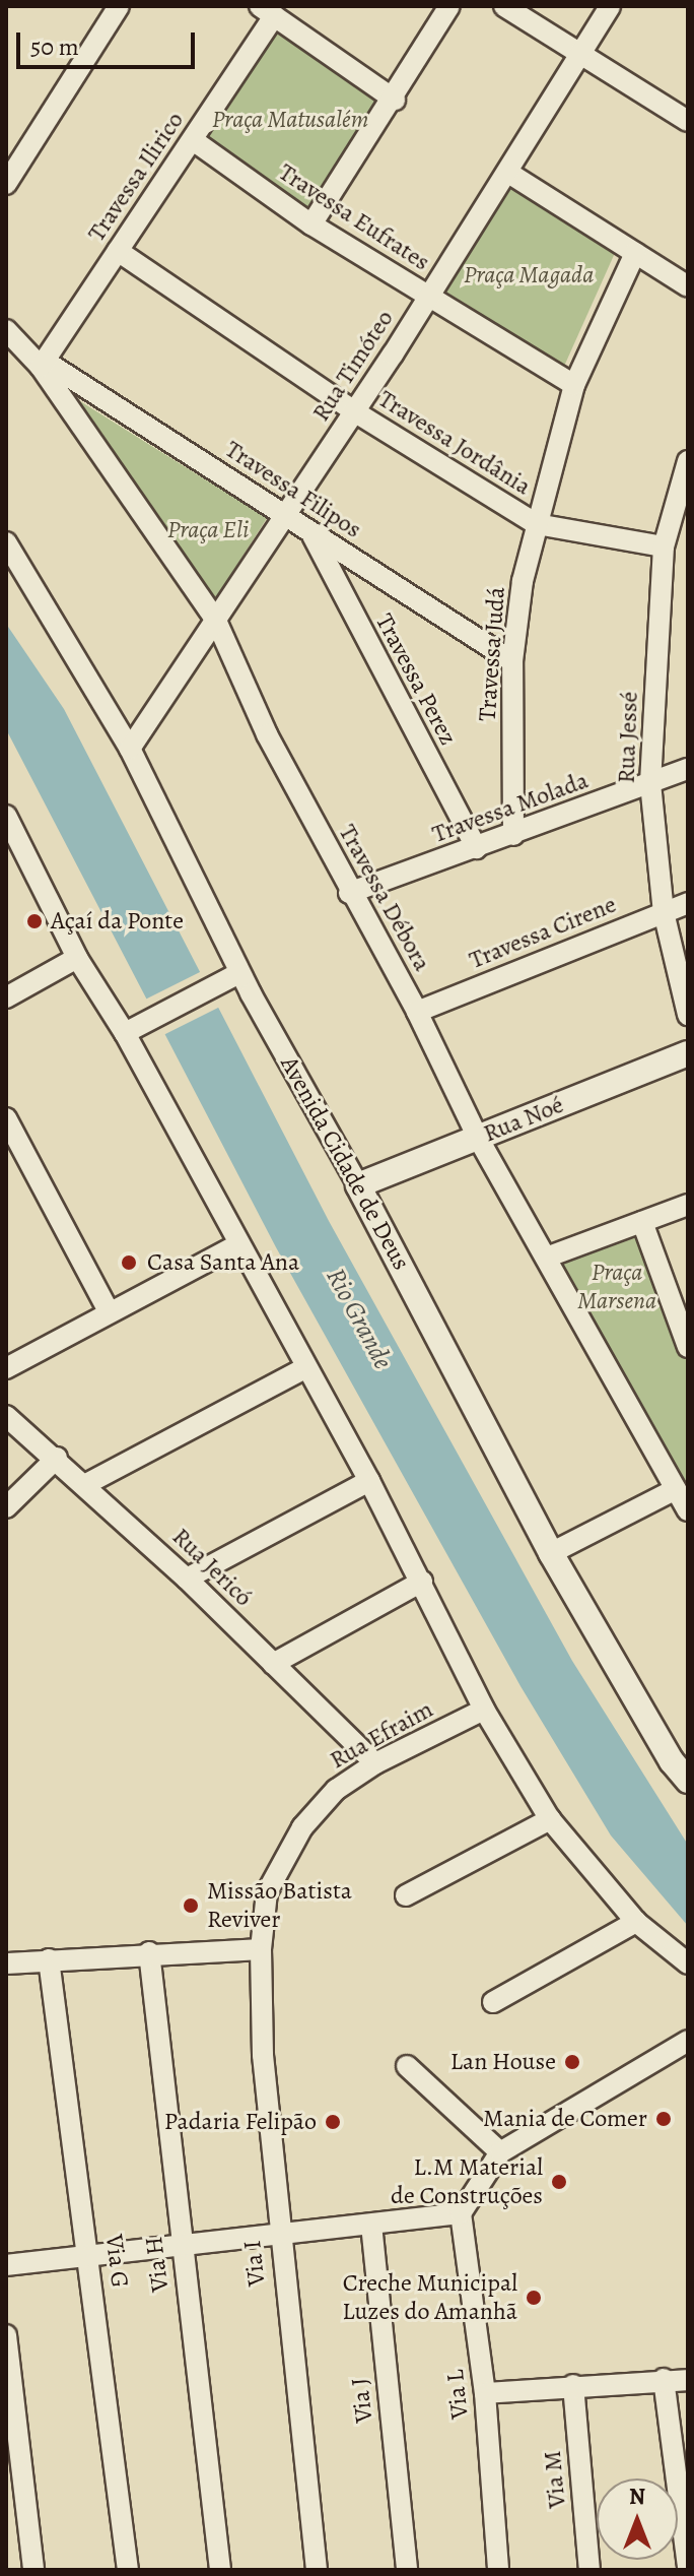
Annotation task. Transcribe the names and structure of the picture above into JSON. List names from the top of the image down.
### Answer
{
  "streets": {
    "street": [
      "Travessa Ilirico",
      "Travessa Eufrates",
      "Rua Timóteo",
      "Travessa Jordânia",
      "Travessa Filipos",
      "Travessa Judá",
      "Travessa Perez",
      "Rua Jessé",
      "Travessa Molada",
      "Travessa Débora",
      "Travessa Cirene",
      "Rua Noé",
      "Avenida Cidade de Deus",
      "Rua Jericó",
      "Rua Efraim",
      "Via G",
      "Via I",
      "Via H",
      "Via L",
      "Via J",
      "Via M"
    ]
  },
  "crossings": [
    ["Travessa Ilirico", "Travessa Eufrates"],
    ["Travessa Ilirico", "Travessa Jordânia"],
    ["Travessa Ilirico", "Travessa Filipos"],
    ["Travessa Ilirico", "Travessa Débora"],
    ["Travessa Eufrates", "Rua Timóteo"],
    ["Travessa Eufrates", "Travessa Judá"],
    ["Rua Timóteo", "Travessa Jordânia"],
    ["Rua Timóteo", "Travessa Filipos"],
    ["Rua Timóteo", "Travessa Débora"],
    ["Rua Timóteo", "Avenida Cidade de Deus"],
    ["Travessa Jordânia", "Travessa Judá"],
    ["Travessa Jordânia", "Rua Jessé"],
    ["Travessa Filipos", "Travessa Judá"],
    ["Travessa Filipos", "Travessa Perez"],
    ["Travessa Filipos", "Travessa Débora"],
    ["Travessa Judá", "Travessa Molada"],
    ["Travessa Perez", "Travessa Molada"],
    ["Rua Jessé", "Travessa Molada"],
    ["Rua Jessé", "Travessa Cirene"],
    ["Travessa Molada", "Travessa Débora"],
    ["Travessa Débora", "Travessa Cirene"],
    ["Travessa Débora", "Rua Noé"],
    ["Rua Noé", "Avenida Cidade de Deus"],
    ["Rua Jericó", "Rua Efraim"],
    ["Rua Efraim", "Via I"]
  ],
  "water": ["Rio Grande"],
  "parks": [
    "Praça Matusalém",
    "Praça Magada",
    "Praça Eli",
    "Praça Marsena"
  ],
  "places": [
    "Açaí da Ponte",
    "Casa Santa Ana",
    "Missão Batista Reviver",
    "Lan House",
    "Mania de Comer",
    "Padaria Felipão",
    "L.M Material de Construções",
    "Creche Municipal Luzes do Amanhã"
  ],
  "scale_bar": "50 m",
  "north": "top"
}
